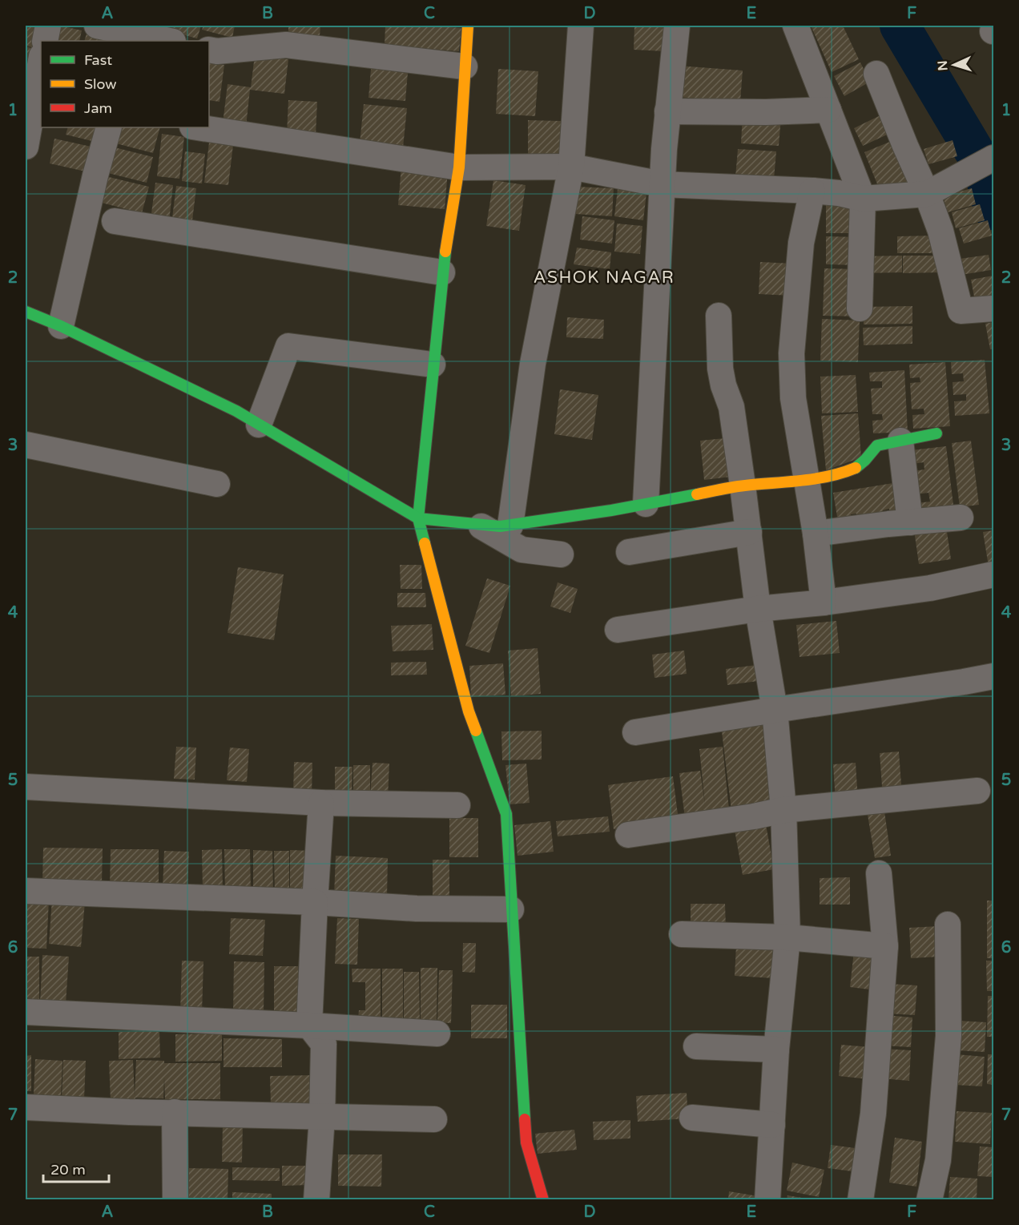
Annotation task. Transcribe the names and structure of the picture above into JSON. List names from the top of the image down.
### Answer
{
  "districts": ["ASHOK NAGAR"],
  "legend": ["Fast", "Slow", "Jam"],
  "scale_bar": "20 m",
  "north": "left",
  "grid": {
    "columns": [
      "A",
      "B",
      "C",
      "D",
      "E",
      "F"
    ],
    "rows": [
      "1",
      "2",
      "3",
      "4",
      "5",
      "6",
      "7"
    ]
  }
}
